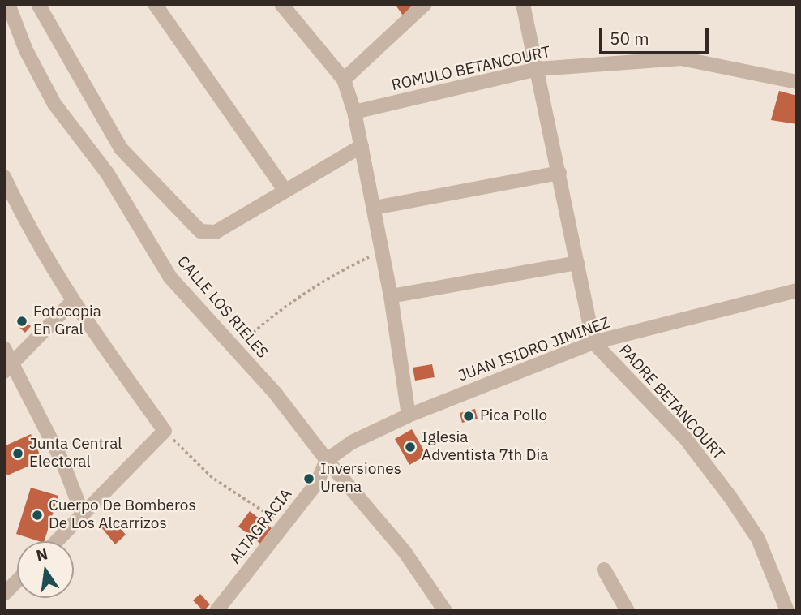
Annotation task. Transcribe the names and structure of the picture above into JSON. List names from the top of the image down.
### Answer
{
  "streets": {
    "street": [
      "ROMULO BETANCOURT",
      "CALLE LOS RIELES",
      "JUAN ISIDRO JIMINEZ",
      "PADRE BETANCOURT",
      "ALTAGRACIA"
    ]
  },
  "crossings": [
    ["CALLE LOS RIELES", "JUAN ISIDRO JIMINEZ"],
    ["CALLE LOS RIELES", "ALTAGRACIA"],
    ["JUAN ISIDRO JIMINEZ", "PADRE BETANCOURT"],
    ["JUAN ISIDRO JIMINEZ", "ALTAGRACIA"]
  ],
  "places": [
    "Fotocopia En Gral",
    "Pica Pollo",
    "Iglesia Adventista 7th Dia",
    "Junta Central Electoral",
    "Inversiones Urena",
    "Cuerpo De Bomberos De Los Alcarrizos"
  ],
  "scale_bar": "50 m",
  "north": "top"
}
